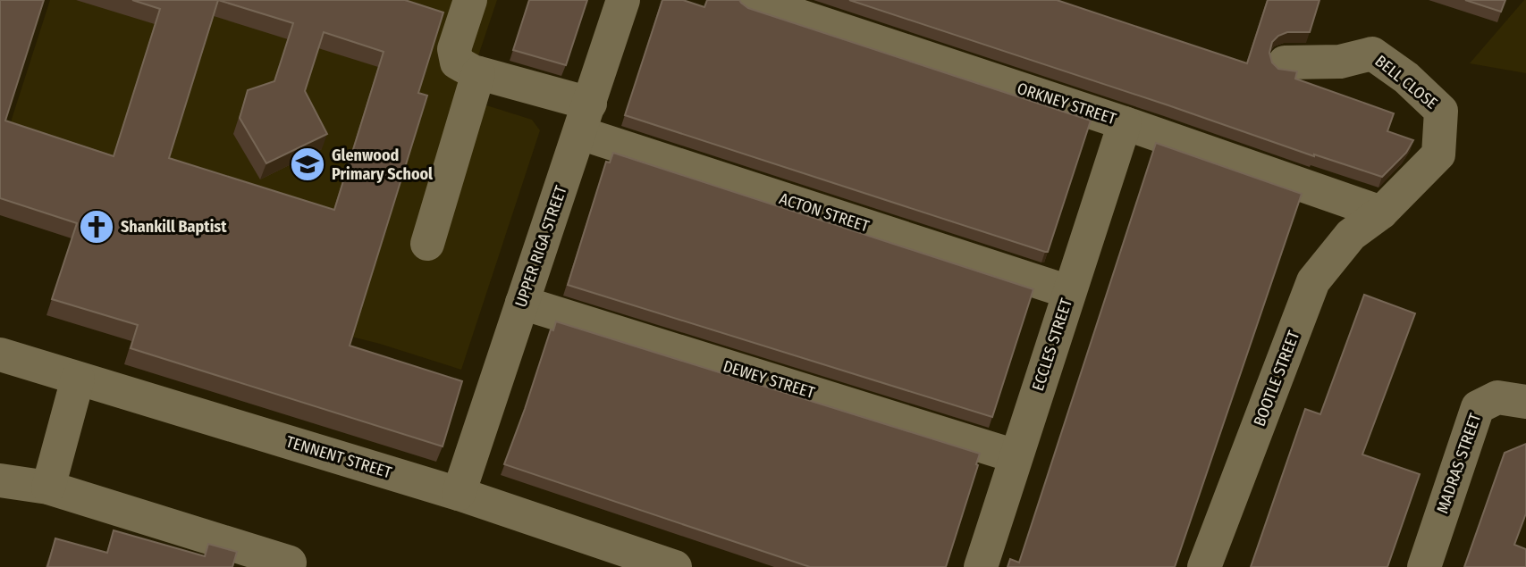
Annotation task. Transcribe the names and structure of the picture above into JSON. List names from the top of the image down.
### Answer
{
  "streets": {
    "street": [
      "BELL CLOSE",
      "ORKNEY STREET",
      "ACTON STREET",
      "UPPER RIGA STREET",
      "ECCLES STREET",
      "BOOTLE STREET",
      "DEWEY STREET",
      "TENNENT STREET",
      "MADRAS STREET"
    ]
  },
  "crossings": [
    ["BELL CLOSE", "ORKNEY STREET"],
    ["BELL CLOSE", "BOOTLE STREET"],
    ["ORKNEY STREET", "ECCLES STREET"],
    ["ORKNEY STREET", "BOOTLE STREET"],
    ["ACTON STREET", "UPPER RIGA STREET"],
    ["ACTON STREET", "ECCLES STREET"],
    ["UPPER RIGA STREET", "DEWEY STREET"],
    ["UPPER RIGA STREET", "TENNENT STREET"],
    ["ECCLES STREET", "DEWEY STREET"]
  ],
  "places": {
    "school or university": ["Glenwood Primary School"],
    "church": ["Shankill Baptist"]
  }
}
